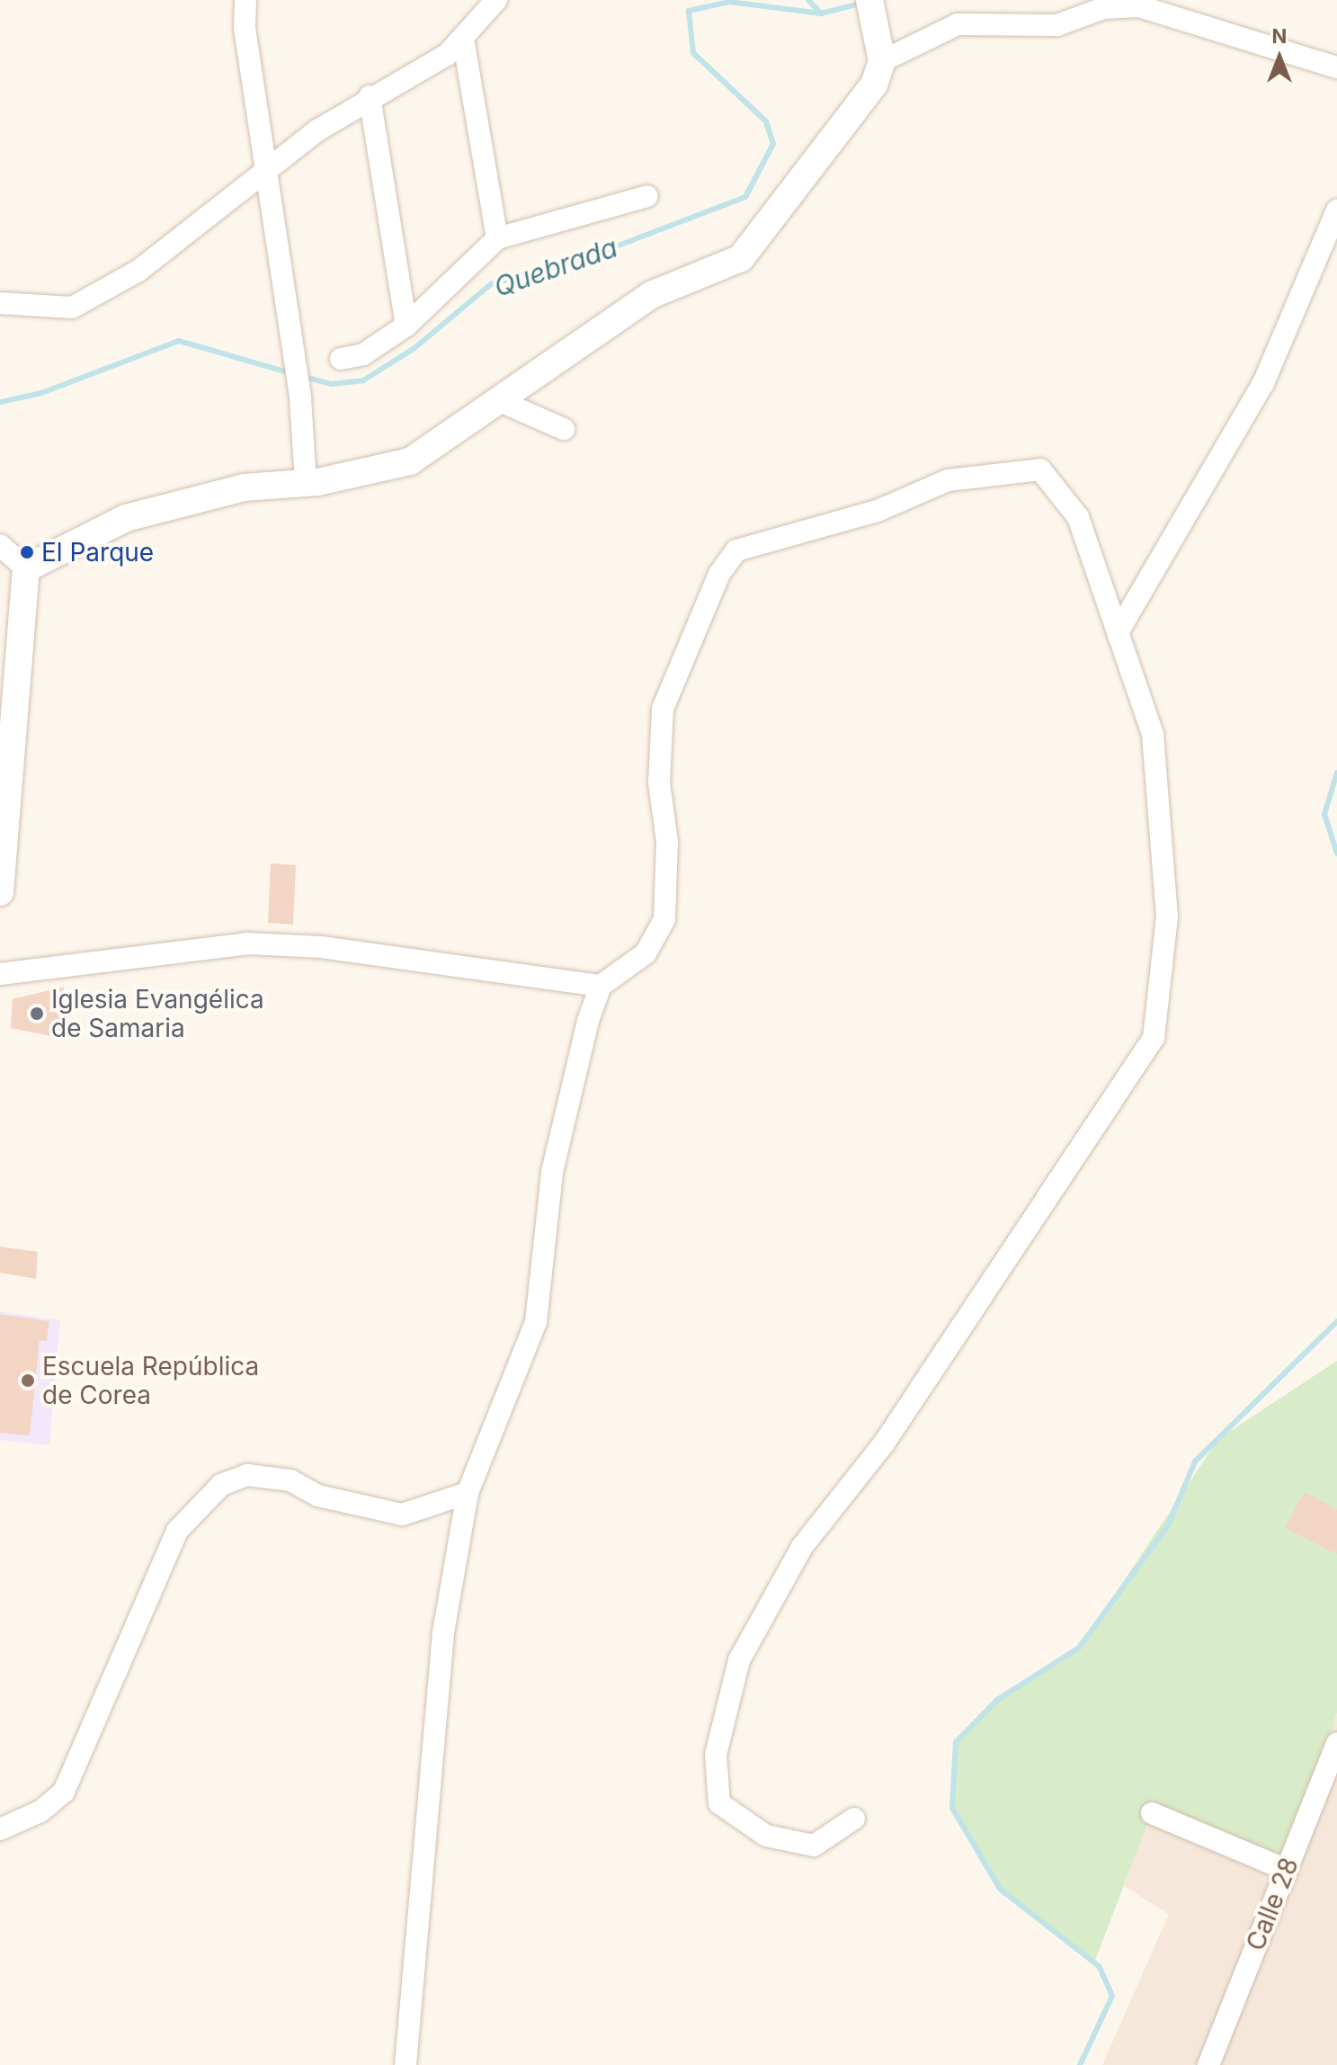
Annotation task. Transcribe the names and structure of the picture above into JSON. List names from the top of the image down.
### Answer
{
  "streets": {
    "street": ["Calle 28"]
  },
  "water": ["Quebrada"],
  "places": ["El Parque", "Iglesia Evangélica de Samaria", "Escuela República de Corea"],
  "north": "top"
}
